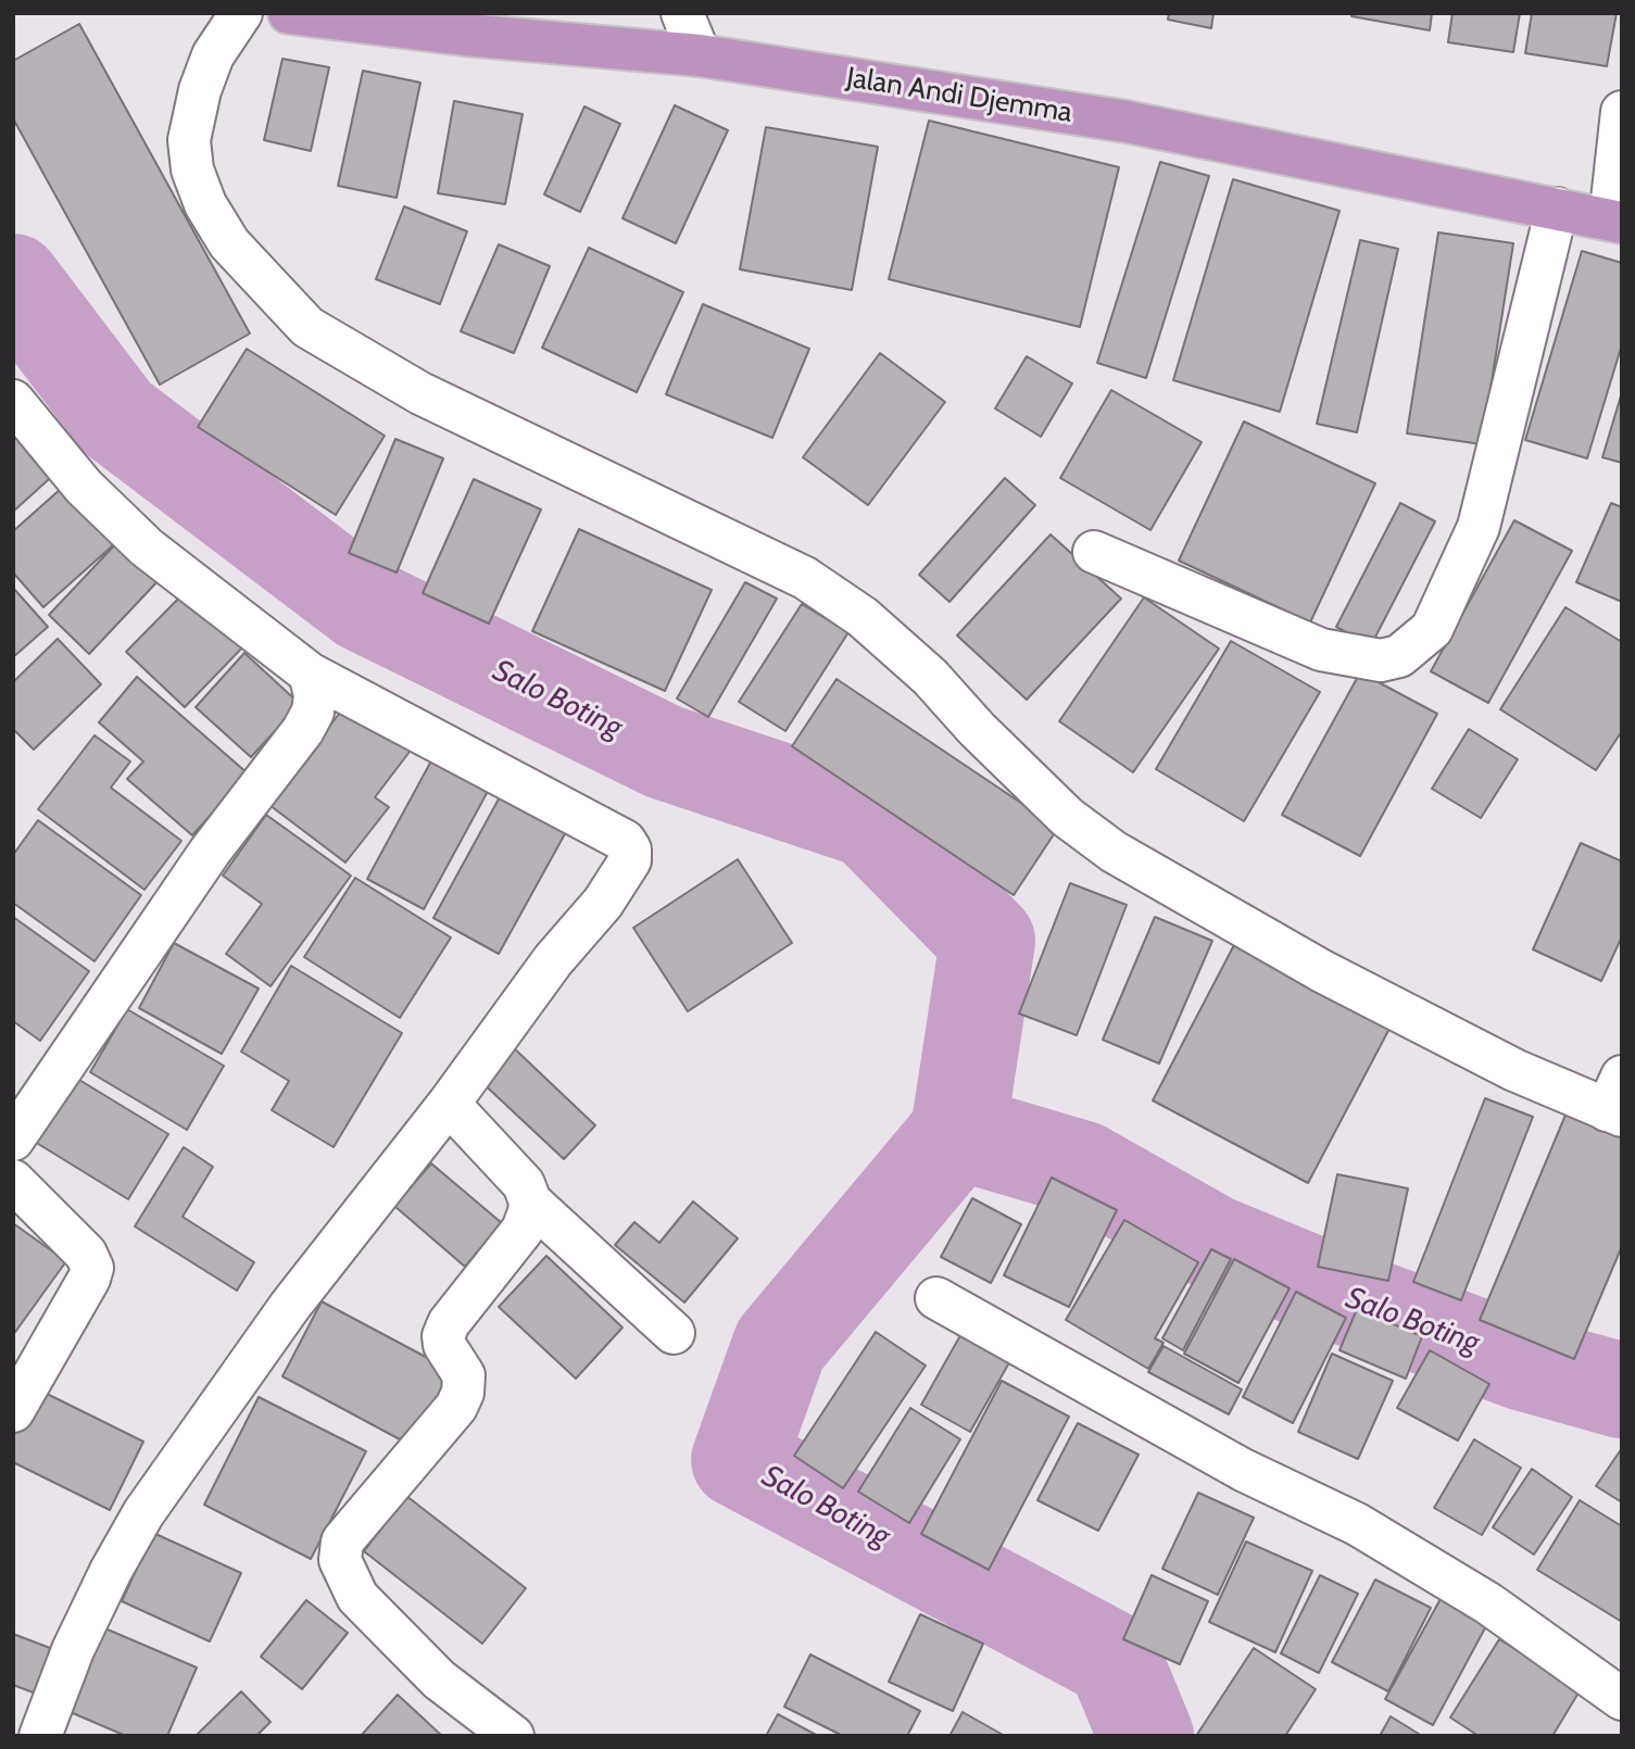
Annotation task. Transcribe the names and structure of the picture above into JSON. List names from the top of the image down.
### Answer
{
  "streets": {
    "highway": ["Jalan Andi Djemma"]
  },
  "water": ["Salo Boting"]
}
